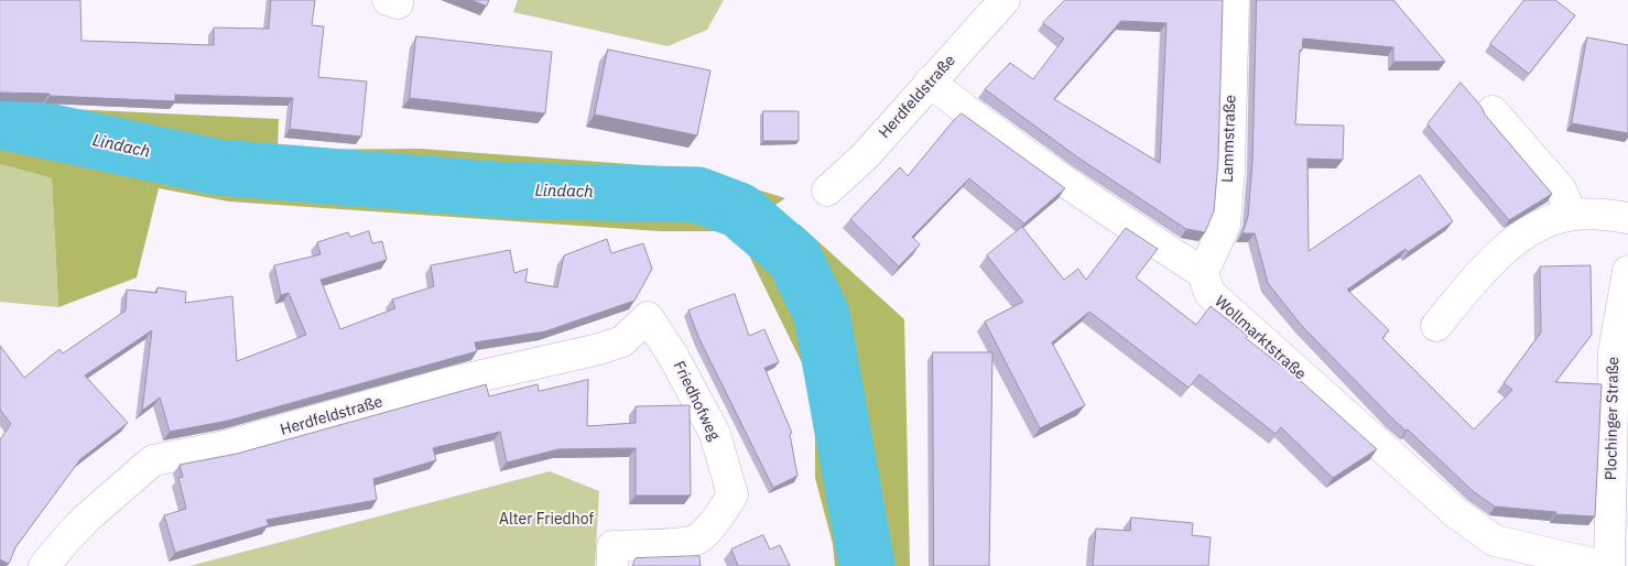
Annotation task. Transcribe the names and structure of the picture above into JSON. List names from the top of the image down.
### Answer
{
  "streets": {
    "street": [
      "Herdfeldstraße",
      "Lammstraße",
      "Wollmarktstraße",
      "Friedhofweg",
      "Plochinger Straße"
    ]
  },
  "crossings": [
    ["Herdfeldstraße", "Friedhofweg"],
    ["Lammstraße", "Wollmarktstraße"]
  ],
  "water": ["Lindach"],
  "parks": ["Alter Friedhof"]
}
